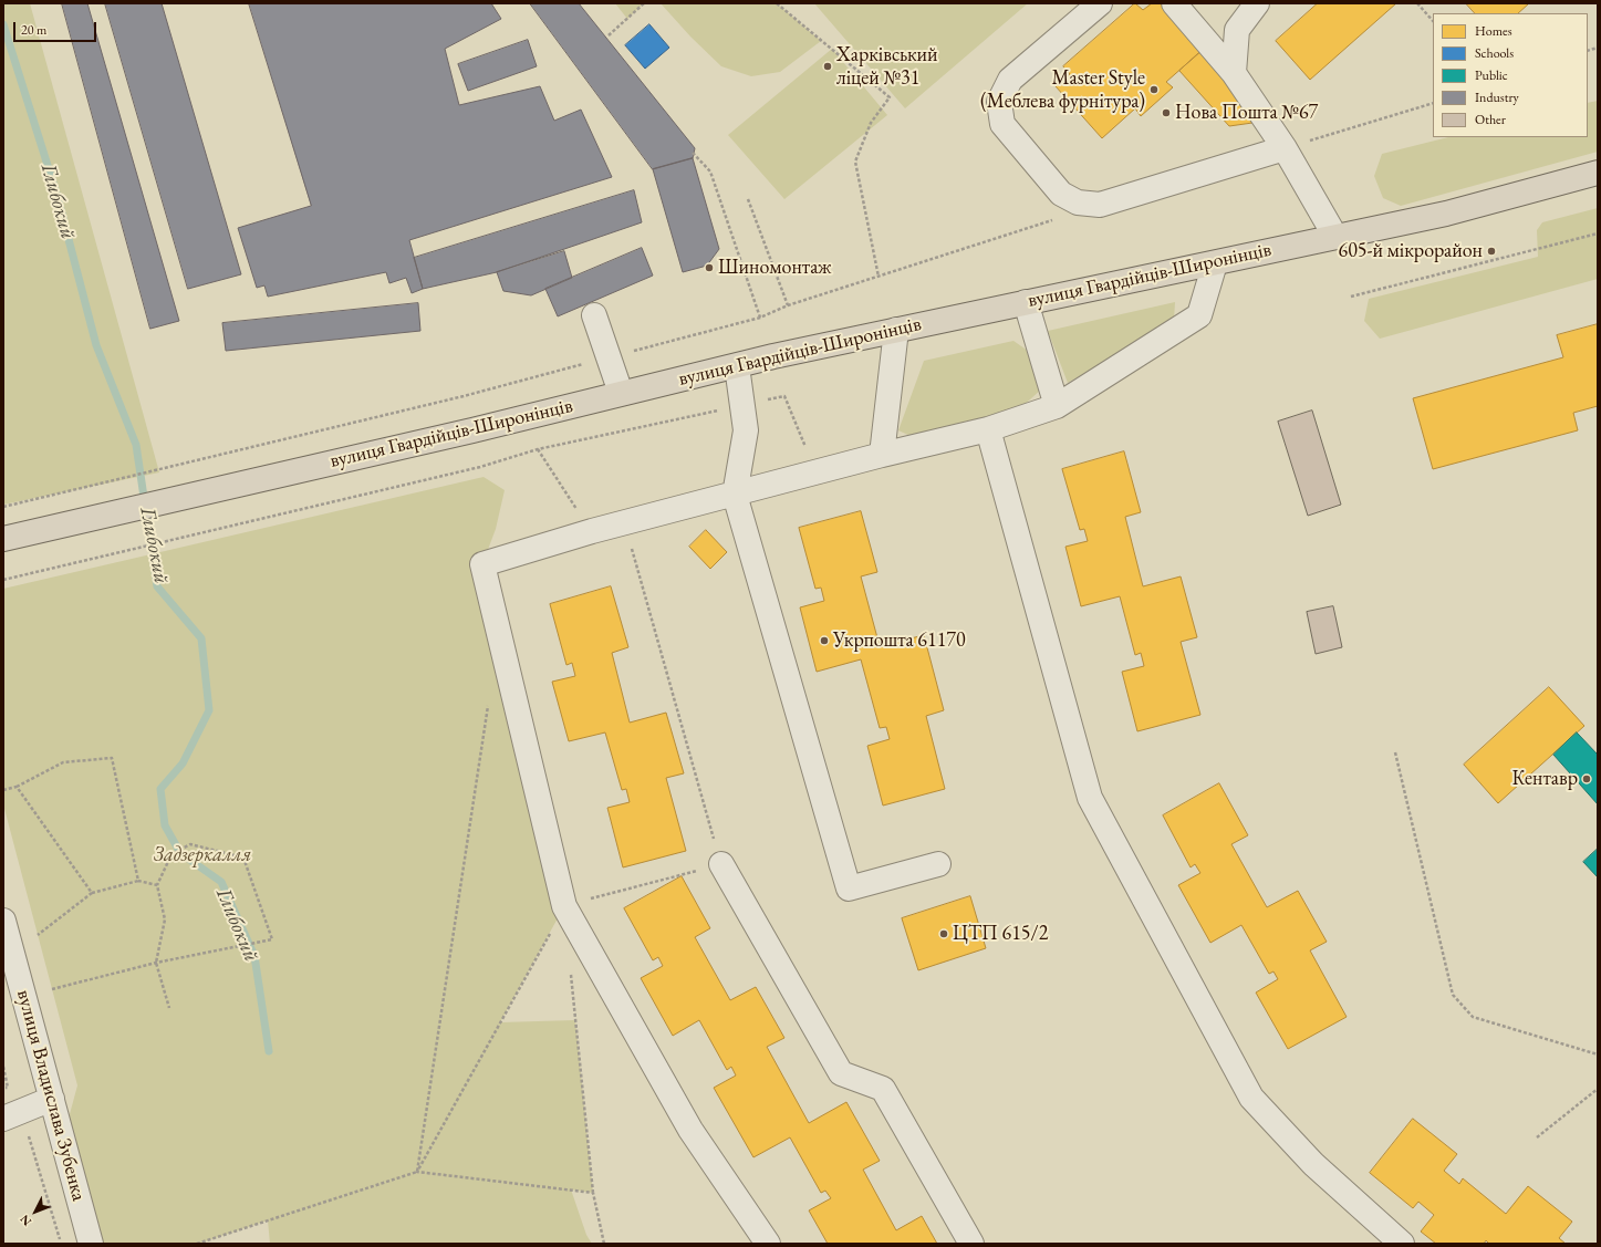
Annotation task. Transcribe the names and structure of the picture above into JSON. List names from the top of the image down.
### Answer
{
  "streets": {
    "main road": ["вулиця Гвардійців-Широнінців"],
    "street": ["вулиця Владислава Зубенка"]
  },
  "water": ["Глибокий"],
  "parks": ["Задзеркалля"],
  "places": [
    "Харківський ліцей №31",
    "Master Style (Меблева фурнітура)",
    "Нова Пошта №67",
    "605-й мікрорайон",
    "Шиномонтаж",
    "Укрпошта 61170",
    "Кентавр",
    "ЦТП 615/2"
  ],
  "legend": [
    "Homes",
    "Schools",
    "Public",
    "Industry",
    "Other"
  ],
  "scale_bar": "20 m",
  "north": "bottom left"
}
